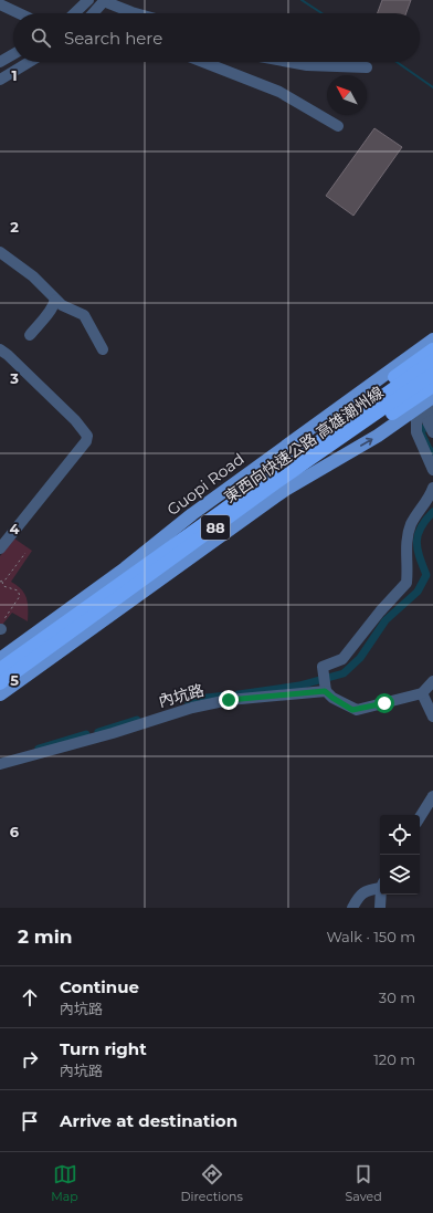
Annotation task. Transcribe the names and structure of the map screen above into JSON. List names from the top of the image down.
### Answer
{
  "streets": {
    "highway": ["東西向快速公路 高雄潮州線", "88"],
    "main road": ["Guopi Road"],
    "street": ["內坑路"]
  },
  "north": "top left",
  "page": {
    "search": "Search here",
    "heading": ["2 min", "Walk · 150 m"],
    "list": [
      ["Continue", "內坑路", "30 m"],
      ["Turn right", "內坑路", "120 m"],
      "Arrive at destination"
    ],
    "nav": ["Map", "Directions", "Saved"]
  },
  "grid": {
    "rows": [
      "1",
      "2",
      "3",
      "4",
      "5",
      "6"
    ]
  }
}
